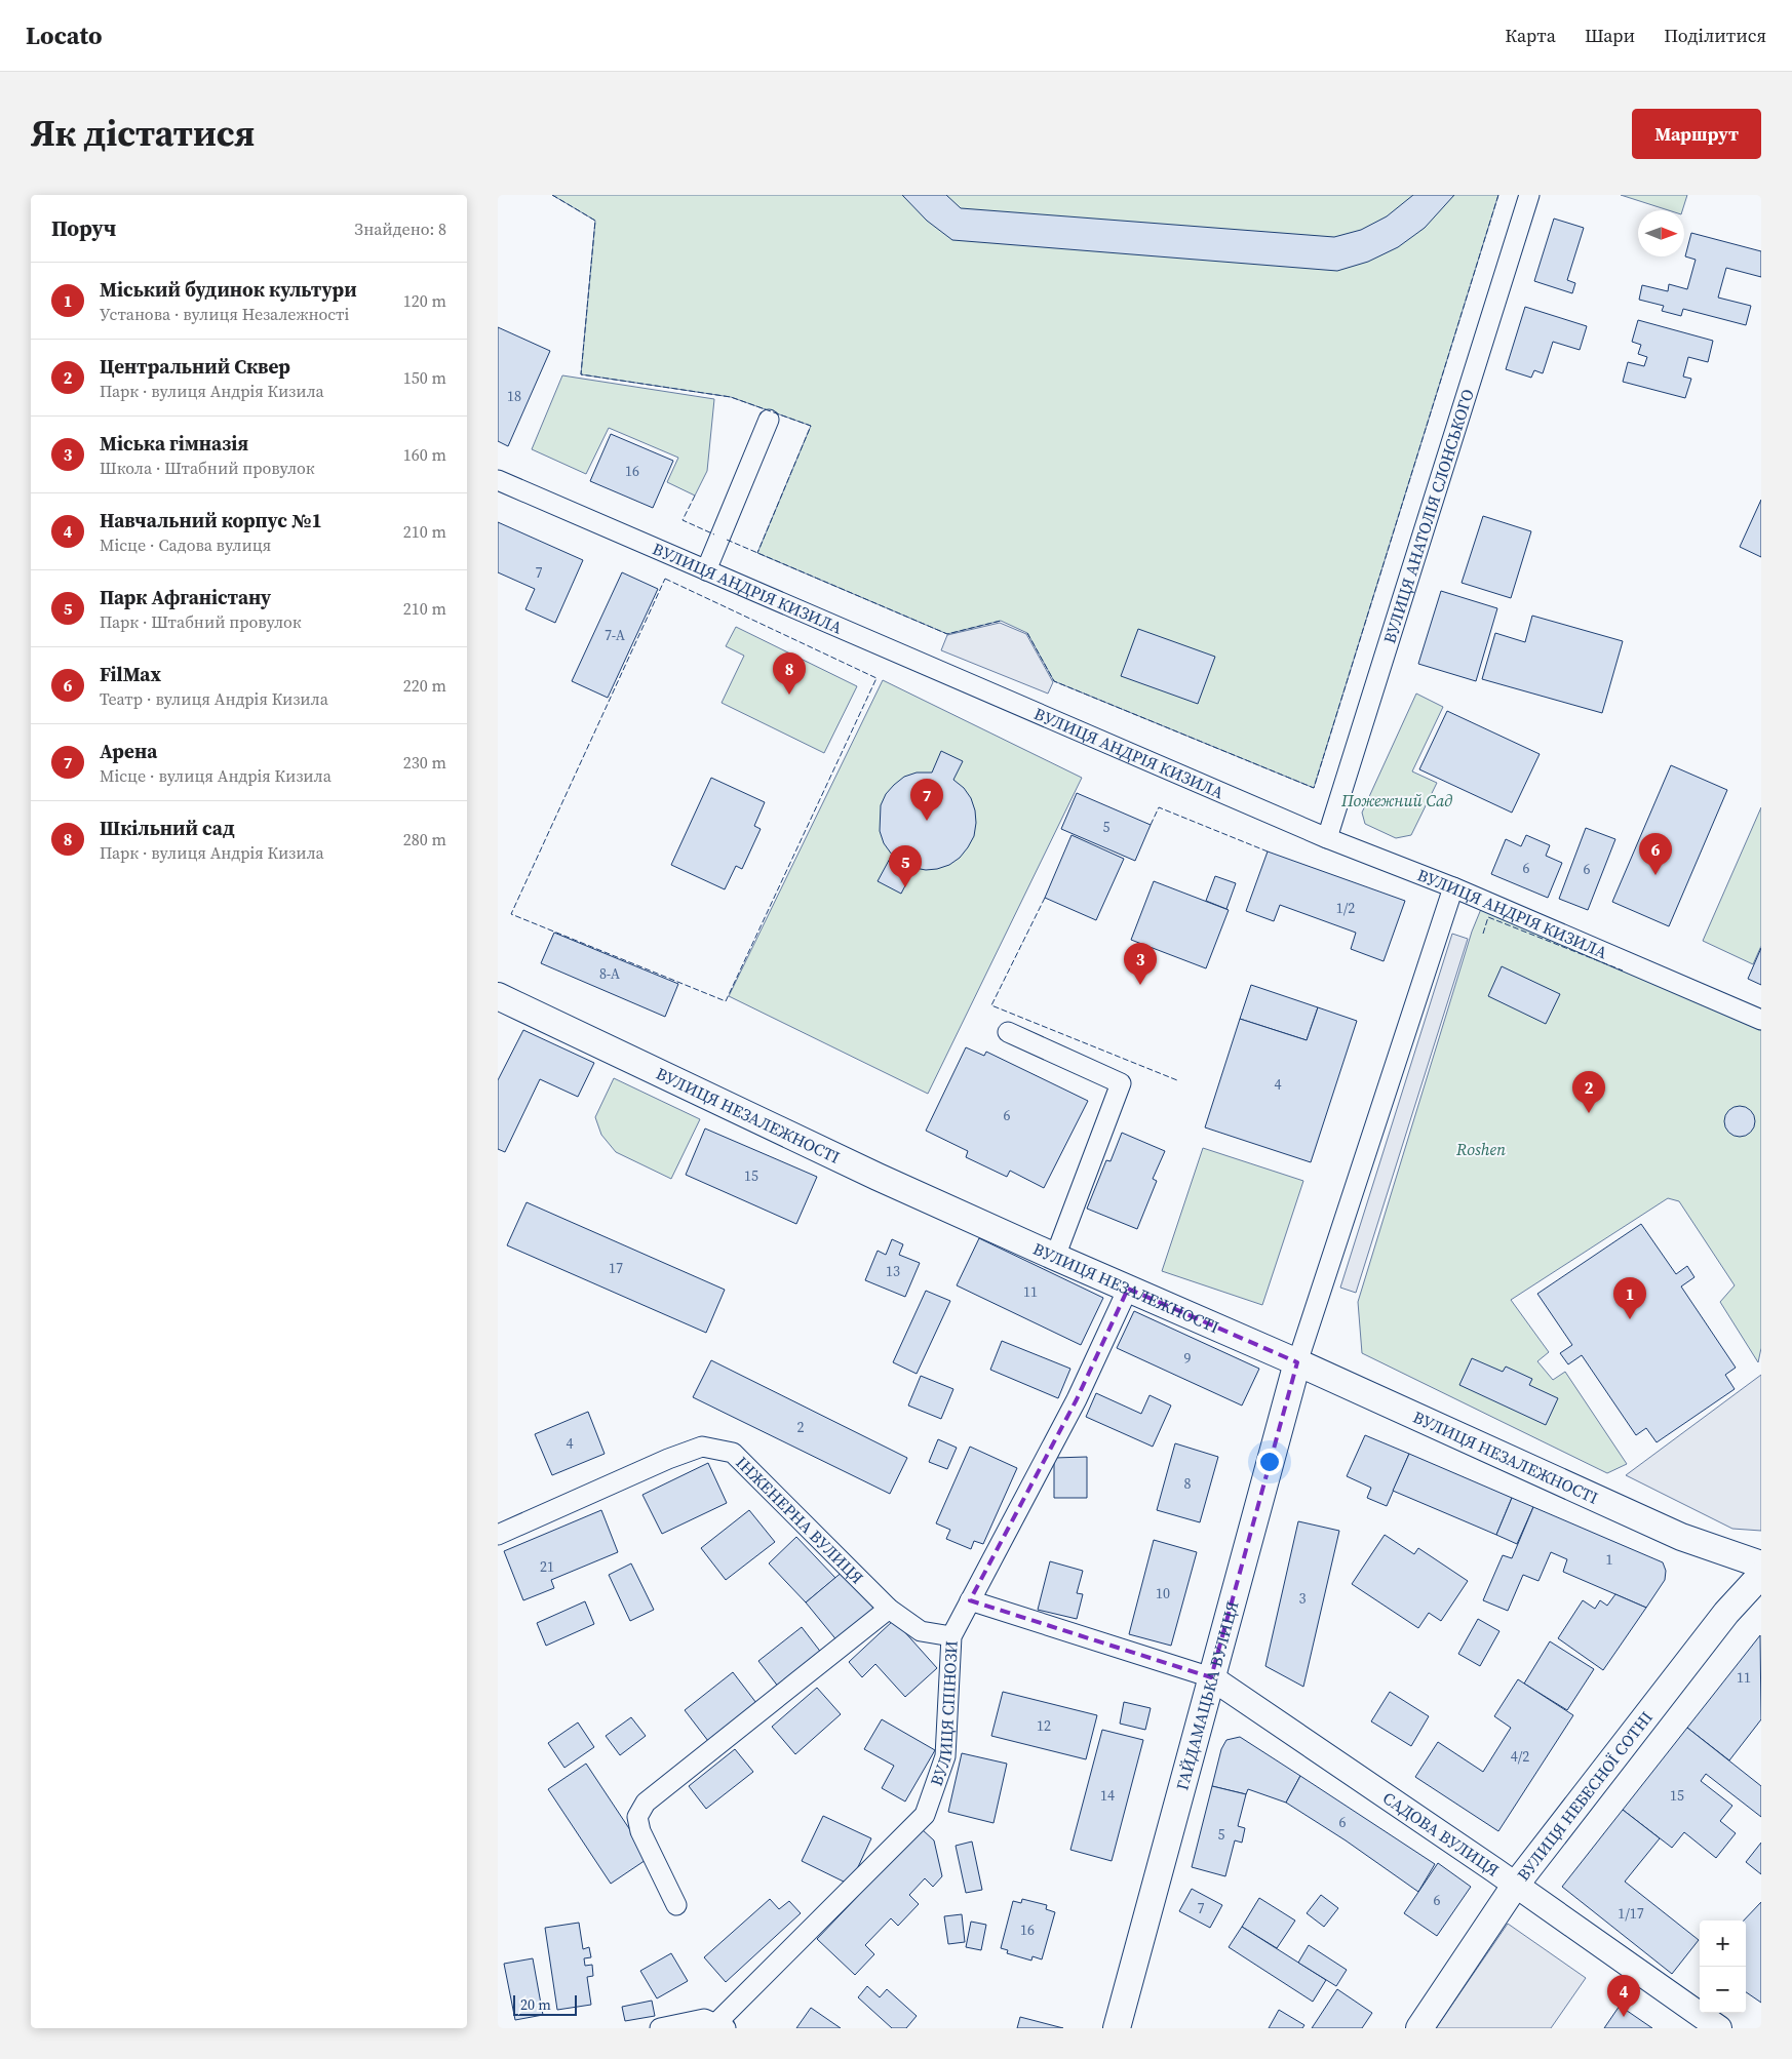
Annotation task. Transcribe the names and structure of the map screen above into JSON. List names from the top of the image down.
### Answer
{
  "streets": {
    "main road": ["ВУЛИЦЯ НЕЗАЛЕЖНОСТІ", "ГАЙДАМАЦЬКА ВУЛИЦЯ", "ВУЛИЦЯ НЕБЕСНОЇ СОТНІ"],
    "street": [
      "ВУЛИЦЯ АНАТОЛІЯ СЛОНСЬКОГО",
      "ВУЛИЦЯ АНДРІЯ КИЗИЛА",
      "ІНЖЕНЕРНА ВУЛИЦЯ",
      "ВУЛИЦЯ СПІНОЗИ",
      "САДОВА ВУЛИЦЯ"
    ]
  },
  "crossings": [
    ["ВУЛИЦЯ АНАТОЛІЯ СЛОНСЬКОГО", "ВУЛИЦЯ АНДРІЯ КИЗИЛА"],
    ["ВУЛИЦЯ НЕЗАЛЕЖНОСТІ", "ГАЙДАМАЦЬКА ВУЛИЦЯ"],
    ["ВУЛИЦЯ НЕЗАЛЕЖНОСТІ", "ВУЛИЦЯ СПІНОЗИ"],
    ["ІНЖЕНЕРНА ВУЛИЦЯ", "ВУЛИЦЯ СПІНОЗИ"],
    ["ГАЙДАМАЦЬКА ВУЛИЦЯ", "САДОВА ВУЛИЦЯ"],
    ["ВУЛИЦЯ НЕБЕСНОЇ СОТНІ", "САДОВА ВУЛИЦЯ"]
  ],
  "parks": ["Пожежний Сад", "Roshen"],
  "house_numbers": [
    "18",
    "16",
    "7",
    "7-А",
    "5",
    "6",
    "6",
    "1/2",
    "8-А",
    "4",
    "6",
    "15",
    "17",
    "13",
    "11",
    "9",
    "2",
    "4",
    "8",
    "1",
    "21",
    "10",
    "3",
    "11",
    "12",
    "4/2",
    "14",
    "15",
    "6",
    "5",
    "6",
    "7",
    "1/17",
    "16"
  ],
  "scale_bar": "20 m",
  "north": "right",
  "page": {
    "header": "Locato",
    "nav": ["Карта", "Шари", "Поділитися"],
    "title": "Як дістатися",
    "buttons": "Маршрут",
    "heading": ["Поруч", "Знайдено: 8"],
    "list": [
      {
        "mark": "1",
        "name": "Міський будинок культури",
        "note": "Установа · вулиця Незалежності",
        "value": "120 m"
      },
      {
        "mark": "2",
        "name": "Центральний Сквер",
        "note": "Парк · вулиця Андрія Кизила",
        "value": "150 m"
      },
      {
        "mark": "3",
        "name": "Міська гімназія",
        "note": "Школа · Штабний провулок",
        "value": "160 m"
      },
      {
        "mark": "4",
        "name": "Навчальний корпус №1",
        "note": "Місце · Садова вулиця",
        "value": "210 m"
      },
      {
        "mark": "5",
        "name": "Парк Афганістану",
        "note": "Парк · Штабний провулок",
        "value": "210 m"
      },
      {
        "mark": "6",
        "name": "FilMax",
        "note": "Театр · вулиця Андрія Кизила",
        "value": "220 m"
      },
      {
        "mark": "7",
        "name": "Арена",
        "note": "Місце · вулиця Андрія Кизила",
        "value": "230 m"
      },
      {
        "mark": "8",
        "name": "Шкільний сад",
        "note": "Парк · вулиця Андрія Кизила",
        "value": "280 m"
      }
    ],
    "pins": [
      "8",
      "7",
      "6",
      "5",
      "3",
      "2",
      "1",
      "4"
    ],
    "map_buttons": ["+", "−"],
    "scale": "20 m"
  }
}
